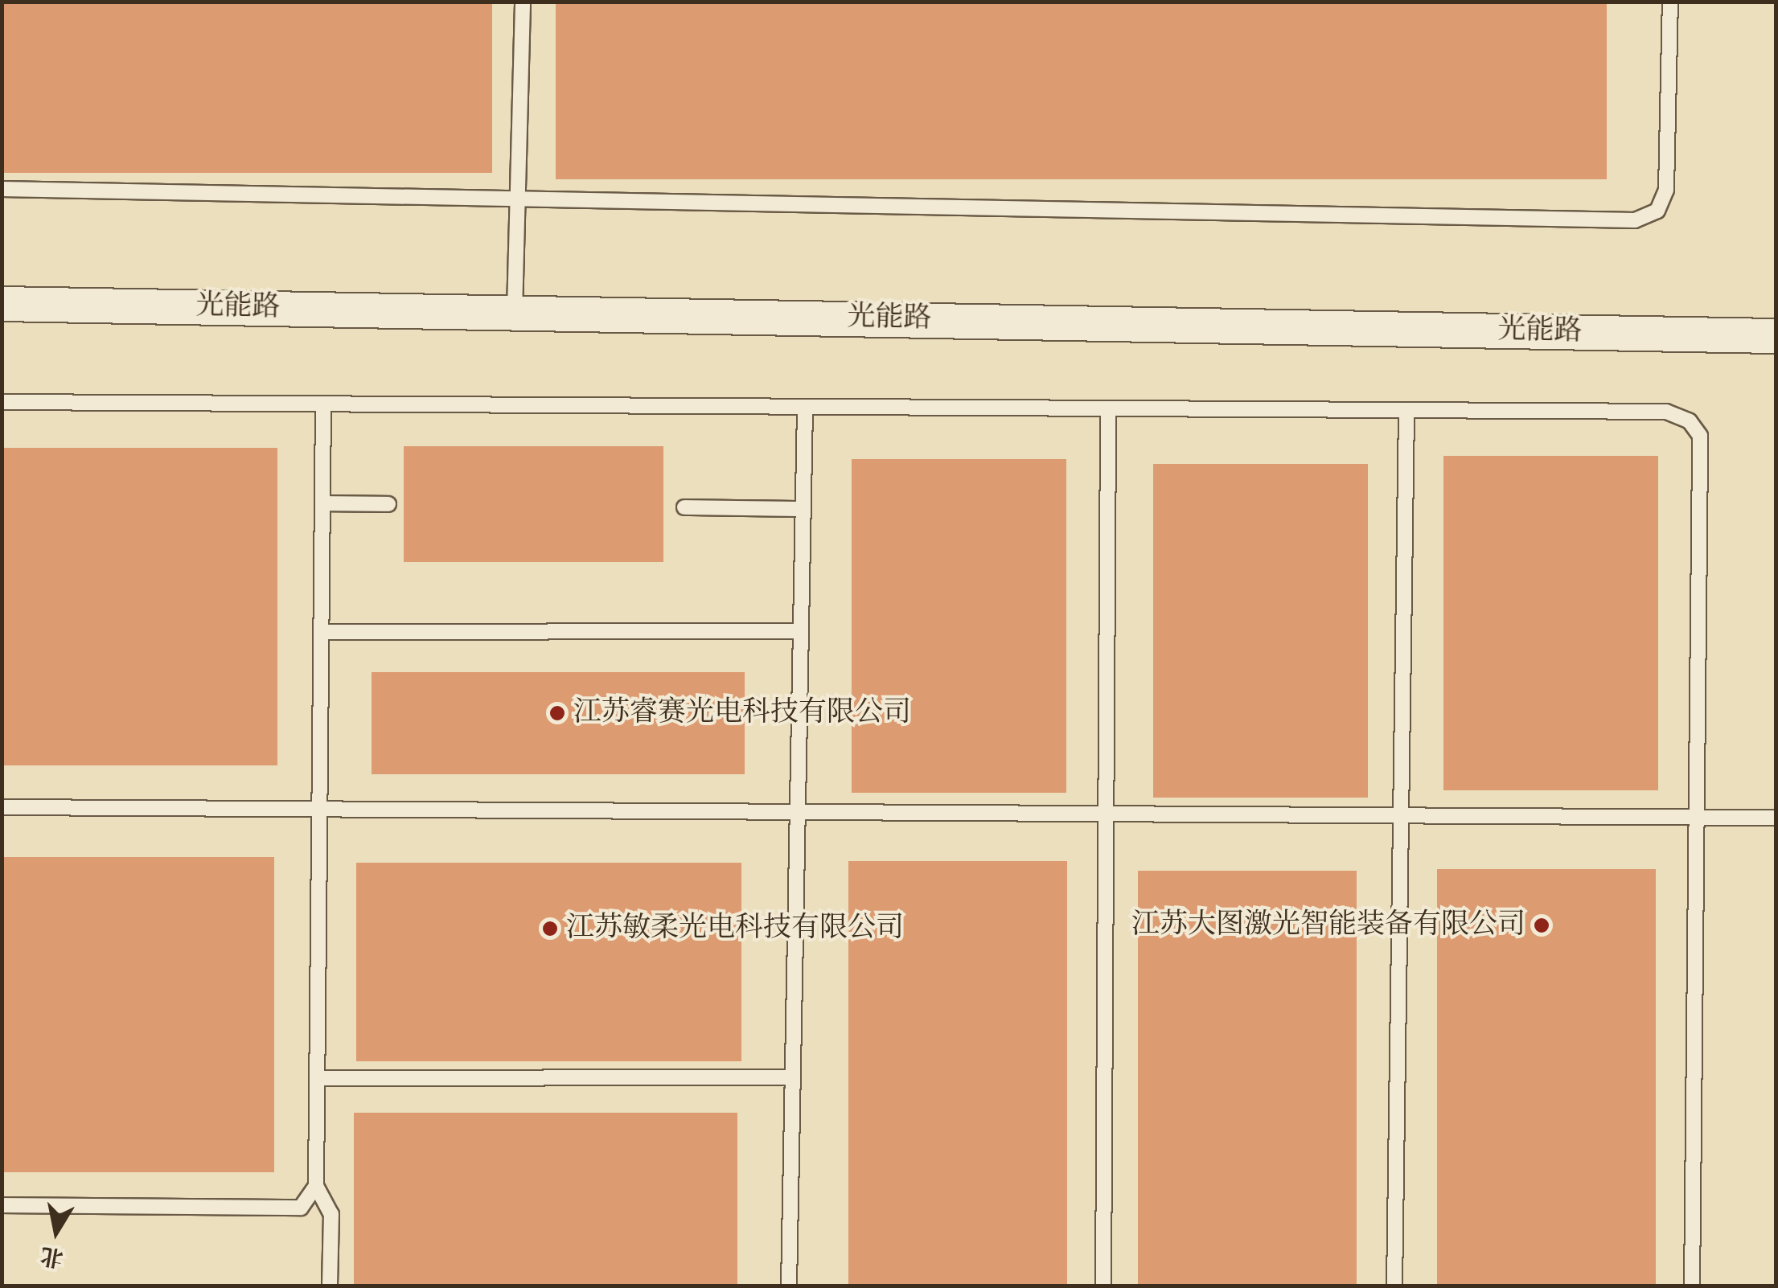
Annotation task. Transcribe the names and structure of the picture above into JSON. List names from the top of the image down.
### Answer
{
  "streets": {
    "street": ["光能路"]
  },
  "places": ["江苏睿赛光电科技有限公司", "江苏大图激光智能装备有限公司", "江苏敏柔光电科技有限公司"],
  "north": "bottom"
}
